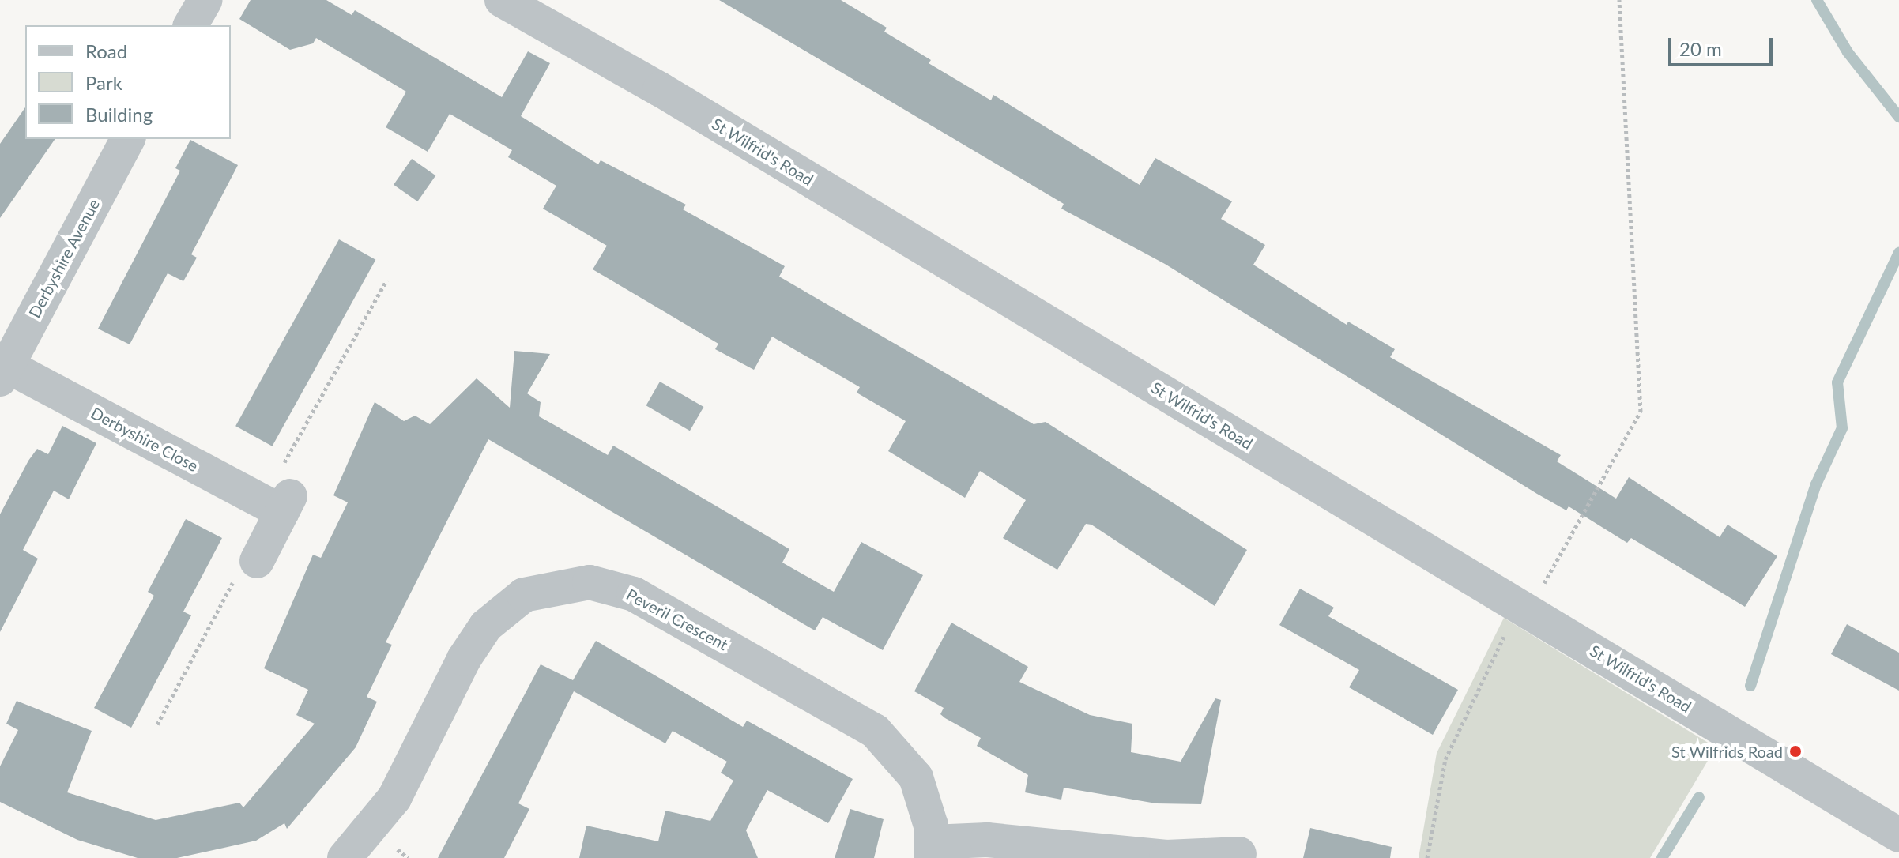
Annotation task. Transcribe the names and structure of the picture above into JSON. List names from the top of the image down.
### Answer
{
  "streets": {
    "street": [
      "St Wilfrid's Road",
      "Derbyshire Avenue",
      "Derbyshire Close",
      "Peveril Crescent"
    ]
  },
  "crossings": [
    ["Derbyshire Avenue", "Derbyshire Close"]
  ],
  "places": ["St Wilfrids Road"],
  "legend": ["Road", "Park", "Building"],
  "scale_bar": "20 m"
}
